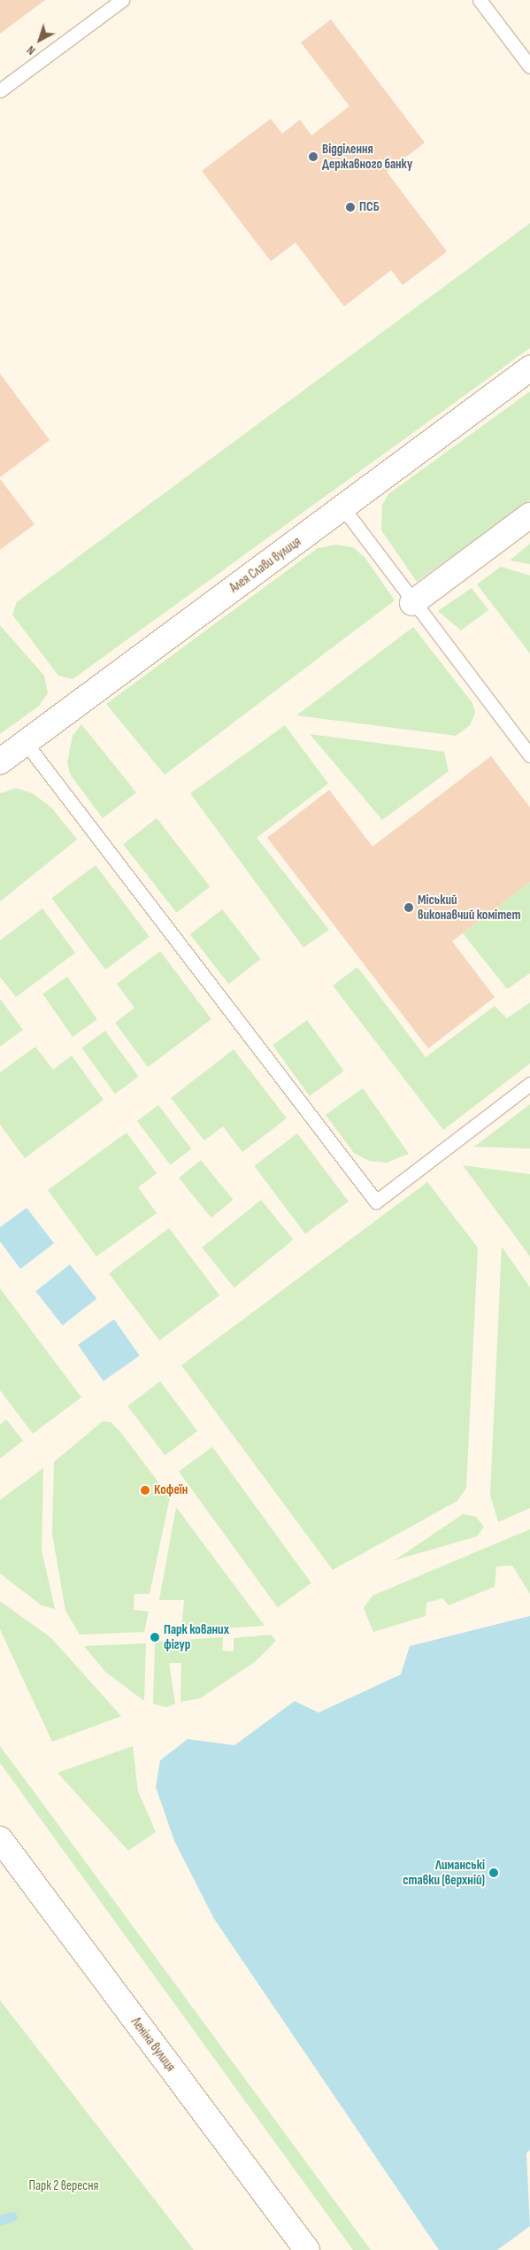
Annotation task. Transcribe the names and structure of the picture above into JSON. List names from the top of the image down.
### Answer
{
  "streets": {
    "street": ["Алея Слави вулиця", "Леніна вулиця"]
  },
  "parks": ["Парк 2 вересня"],
  "places": [
    "Відділення Державного банку",
    "ПСБ",
    "Міський виконавчий комітет",
    "Кофеїн",
    "Парк кованих фігур",
    "Лиманські ставки (верхній)"
  ],
  "north": "bottom left"
}
